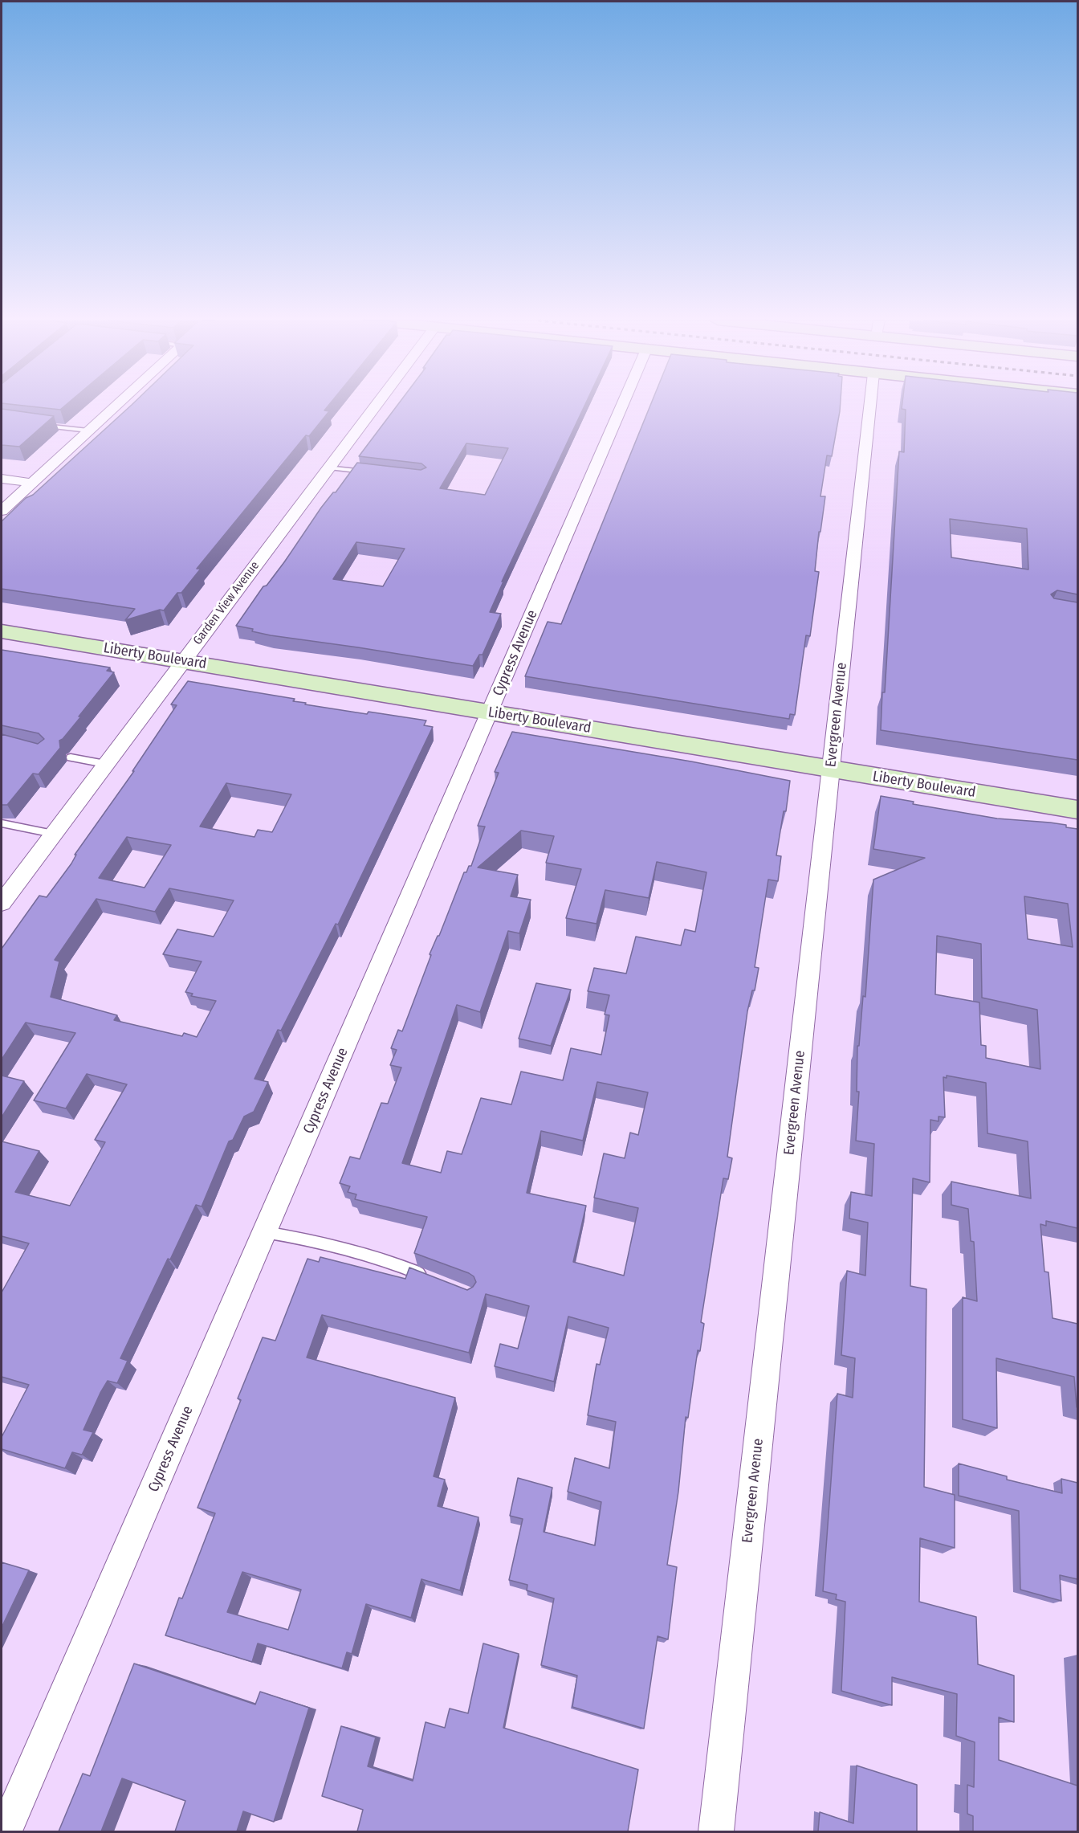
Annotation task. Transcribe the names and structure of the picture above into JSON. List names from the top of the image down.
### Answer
{
  "streets": {
    "street": [
      "Garden View Avenue",
      "Cypress Avenue",
      "Liberty Boulevard",
      "Evergreen Avenue"
    ]
  },
  "crossings": [
    ["Garden View Avenue", "Liberty Boulevard"],
    ["Cypress Avenue", "Liberty Boulevard"],
    ["Liberty Boulevard", "Evergreen Avenue"]
  ]
}
